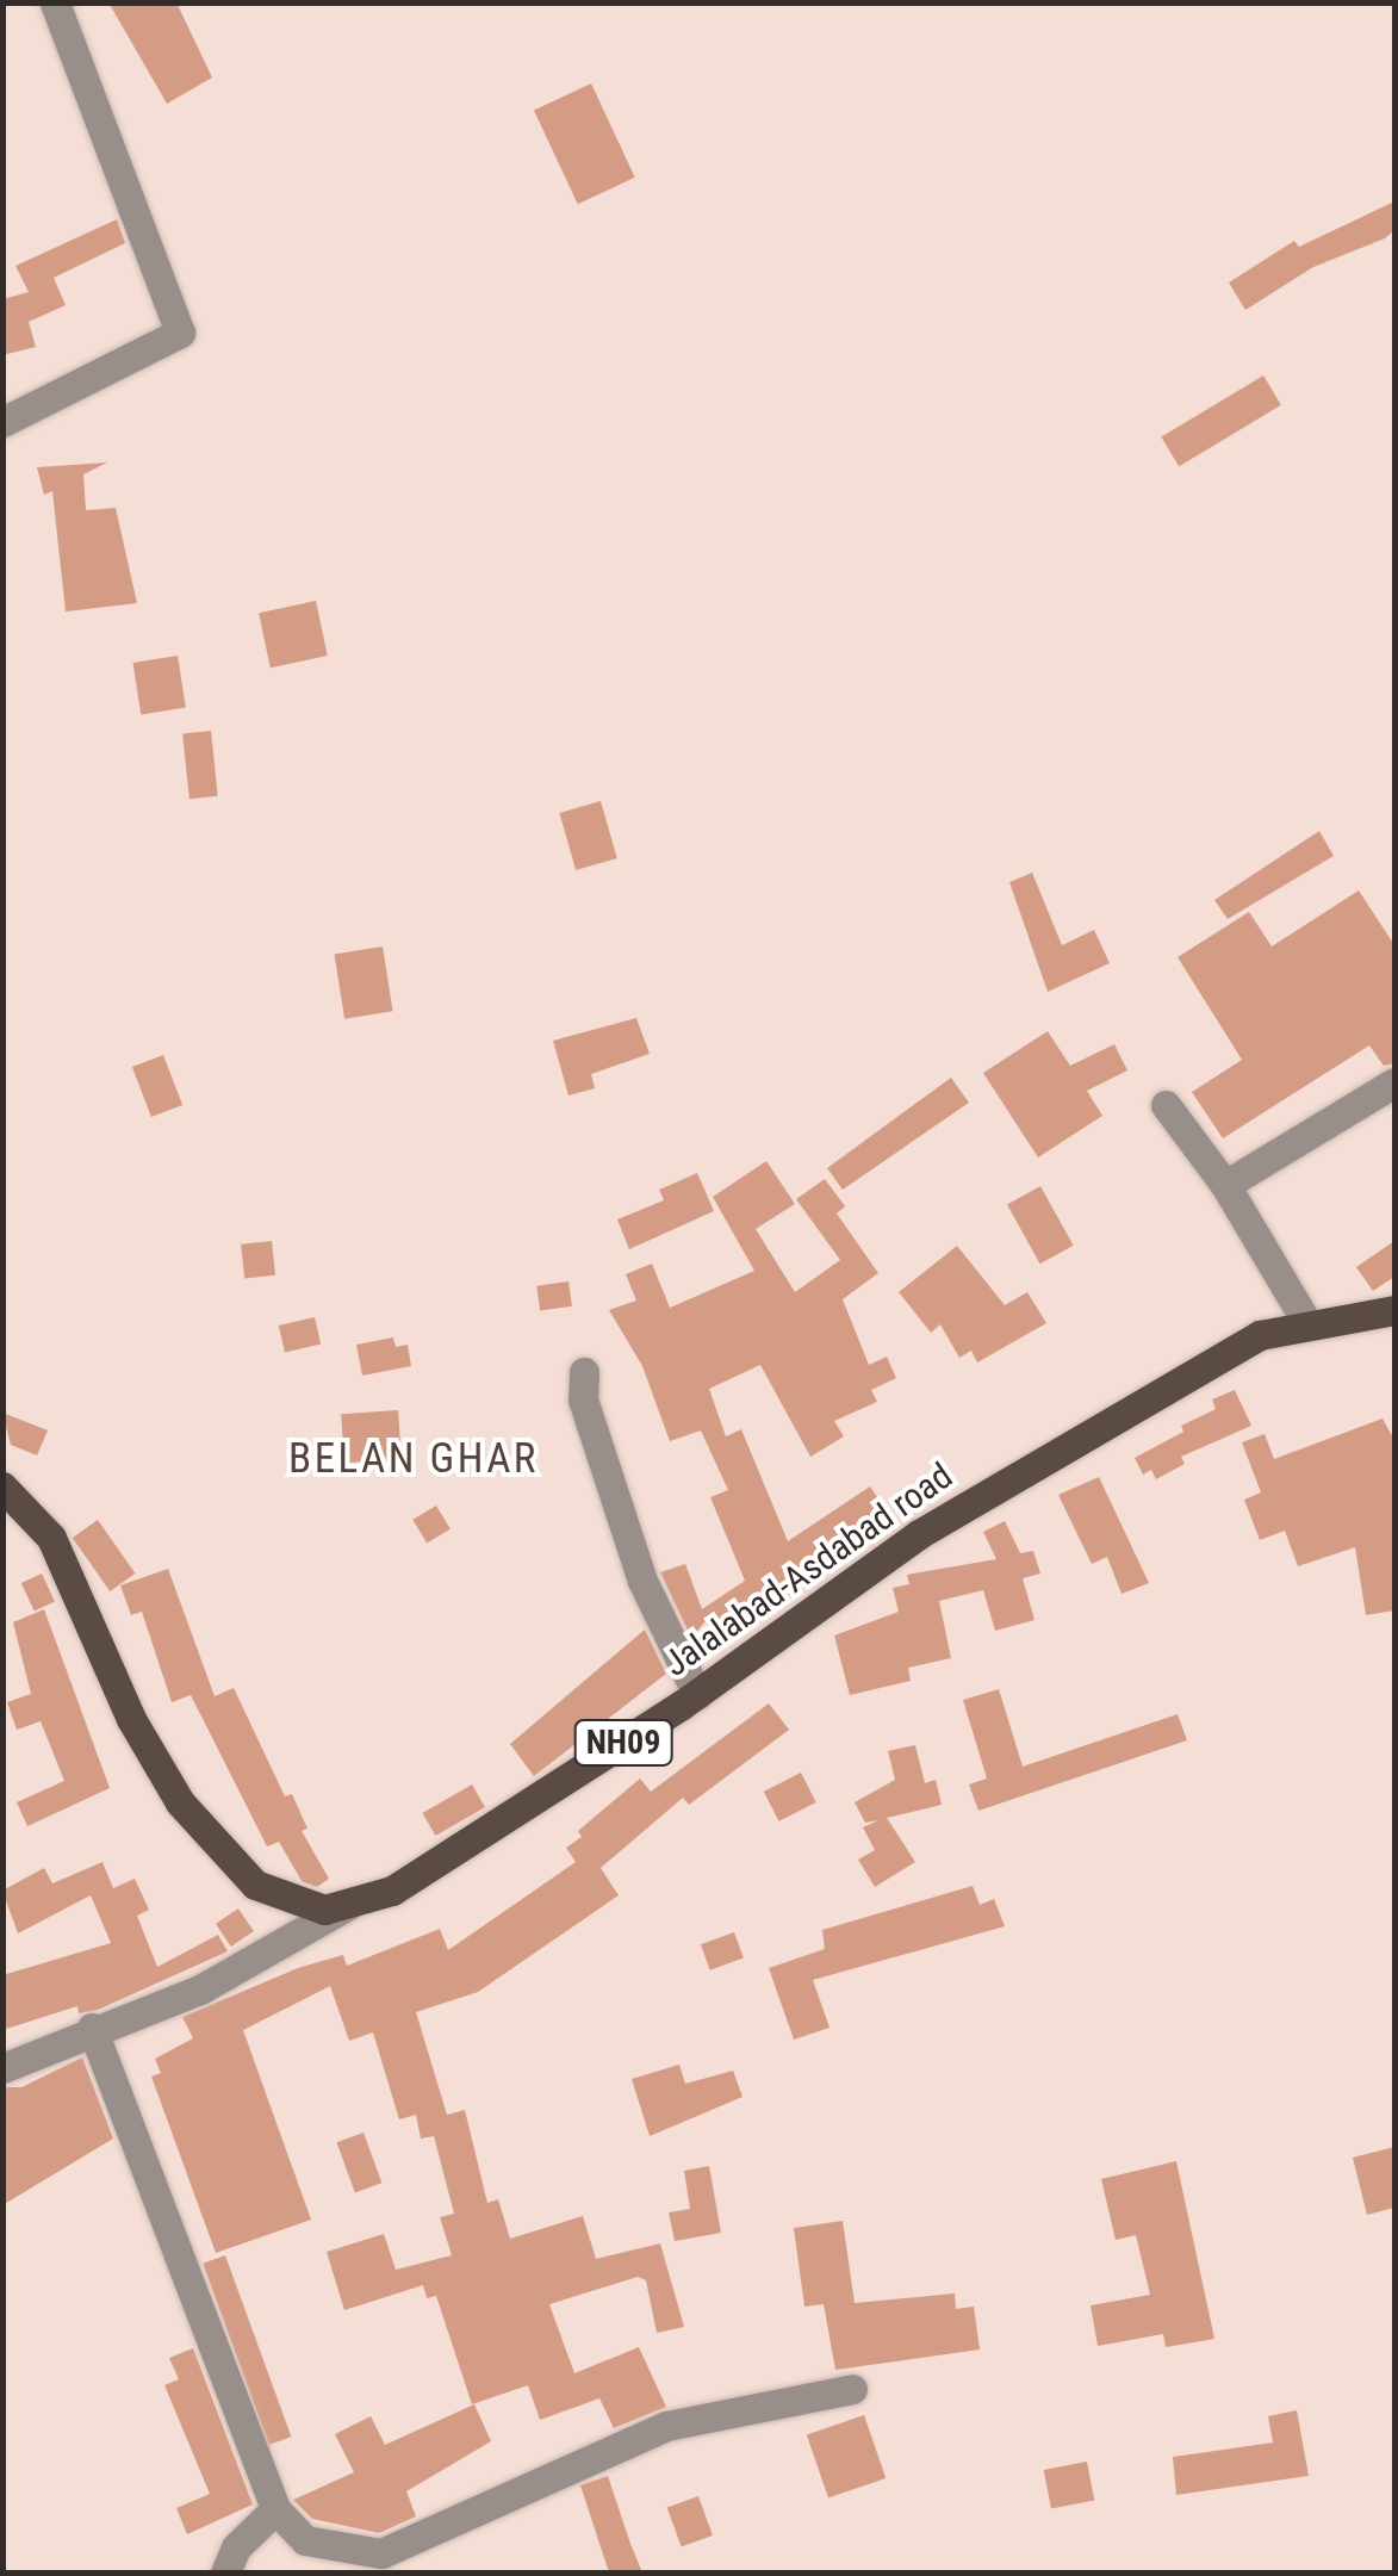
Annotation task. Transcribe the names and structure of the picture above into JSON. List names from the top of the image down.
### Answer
{
  "streets": {
    "main road": ["Jalalabad-Asdabad road", "NH09"]
  },
  "districts": ["BELAN GHAR"]
}
